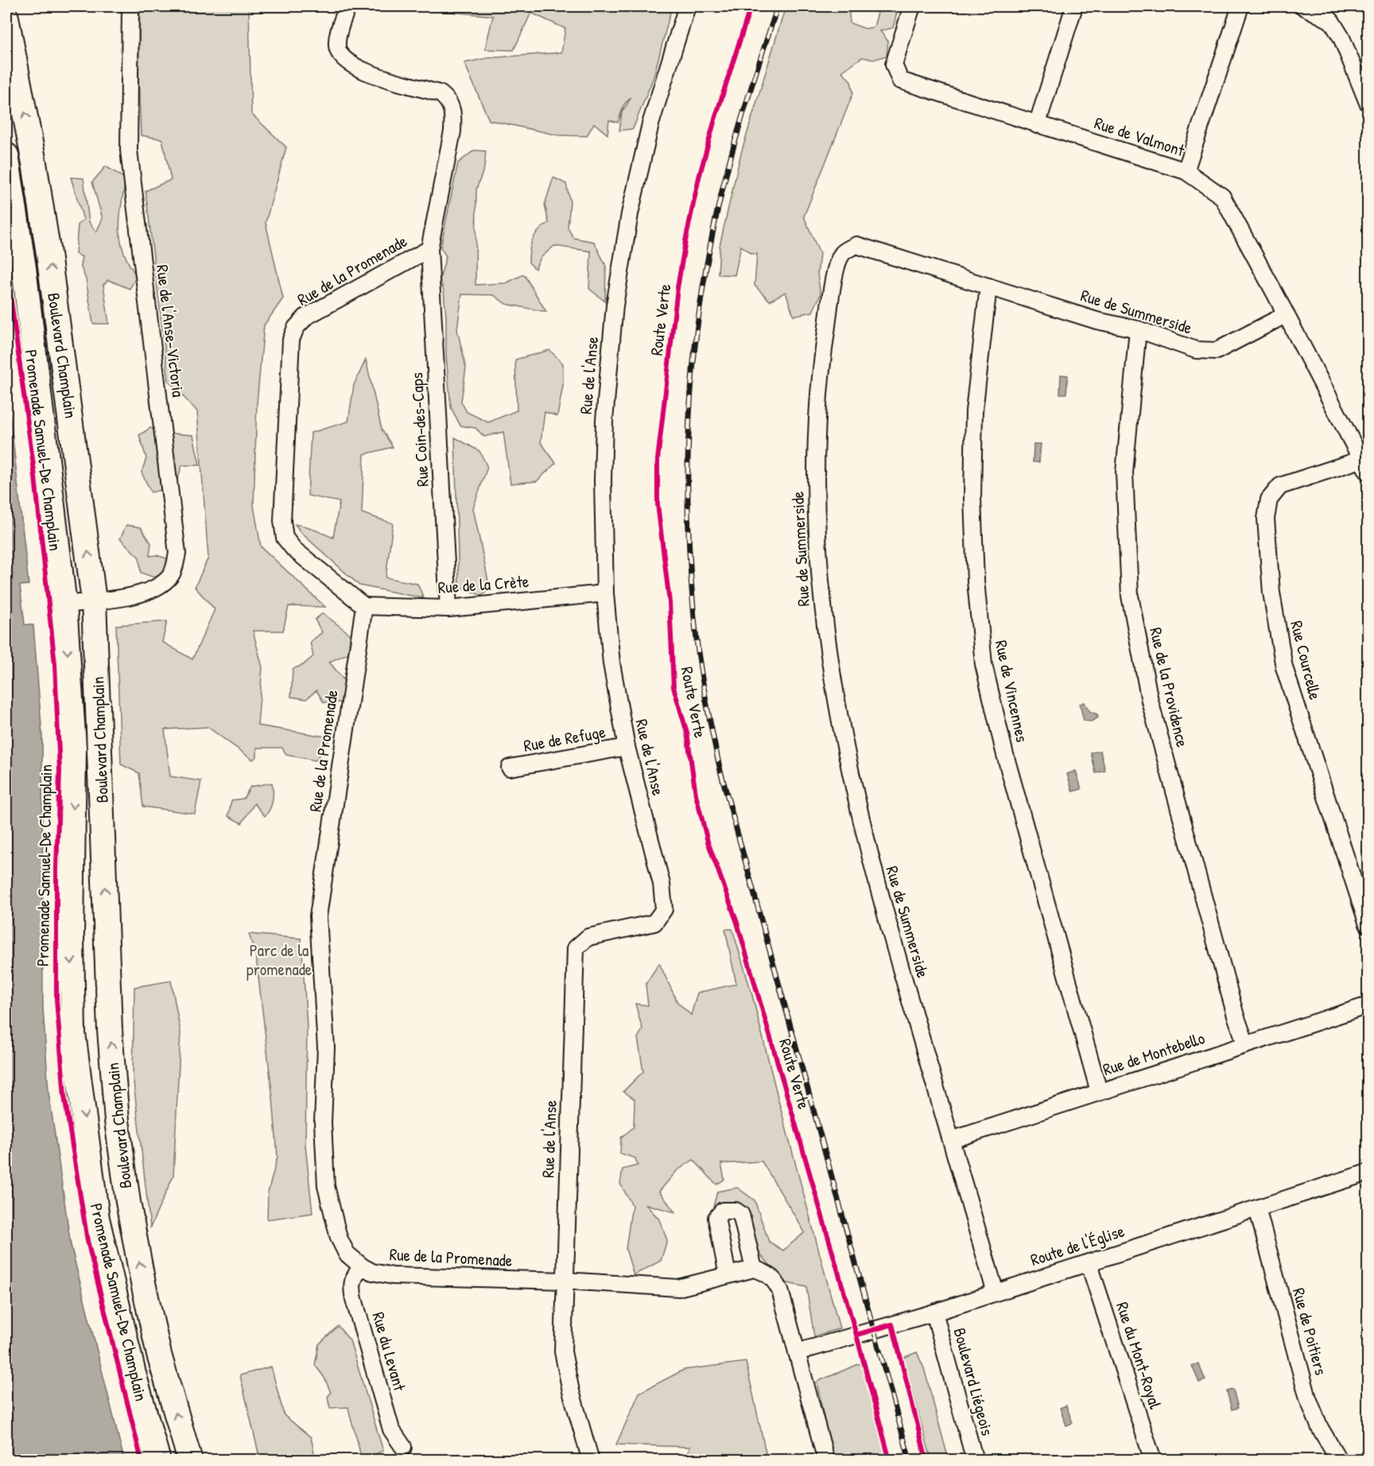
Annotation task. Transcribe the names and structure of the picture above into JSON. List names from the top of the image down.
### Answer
{
  "streets": {
    "main road": ["Boulevard Champlain"],
    "street": [
      "Rue de Valmont",
      "Rue de la Promenade",
      "Rue de Summerside",
      "Rue de l'Anse-Victoria",
      "Rue de l'Anse",
      "Rue Coin-des-Caps",
      "Rue de la Crète",
      "Rue Courcelle",
      "Rue de la Providence",
      "Rue de Vincennes",
      "Rue de Refuge",
      "Rue de Montebello",
      "Route de l'Église",
      "Rue de Poitiers",
      "Rue du Levant",
      "Rue du Mont-Royal",
      "Boulevard Liégeois"
    ],
    "cycle path": ["Route Verte", "Promenade Samuel-De Champlain"]
  },
  "crossings": [
    ["Rue de Valmont", "Rue de Summerside"],
    ["Rue de Valmont", "Rue Courcelle"],
    ["Rue de la Promenade", "Rue de l'Anse"],
    ["Rue de la Promenade", "Rue Coin-des-Caps"],
    ["Rue de la Promenade", "Rue de la Crète"],
    ["Rue de la Promenade", "Rue du Levant"],
    ["Rue de Summerside", "Rue de la Providence"],
    ["Rue de Summerside", "Rue de Vincennes"],
    ["Rue de Summerside", "Rue de Montebello"],
    ["Rue de Summerside", "Route de l'Église"],
    ["Rue de l'Anse-Victoria", "Boulevard Champlain"],
    ["Rue de l'Anse", "Rue de la Crète"],
    ["Rue de l'Anse", "Rue de Refuge"],
    ["Rue Coin-des-Caps", "Rue de la Crète"],
    ["Rue de la Providence", "Rue de Montebello"],
    ["Rue de Vincennes", "Rue de Montebello"],
    ["Route de l'Église", "Rue de Poitiers"],
    ["Route de l'Église", "Rue du Mont-Royal"],
    ["Route de l'Église", "Boulevard Liégeois"]
  ],
  "parks": ["Parc de la promenade"]
}
